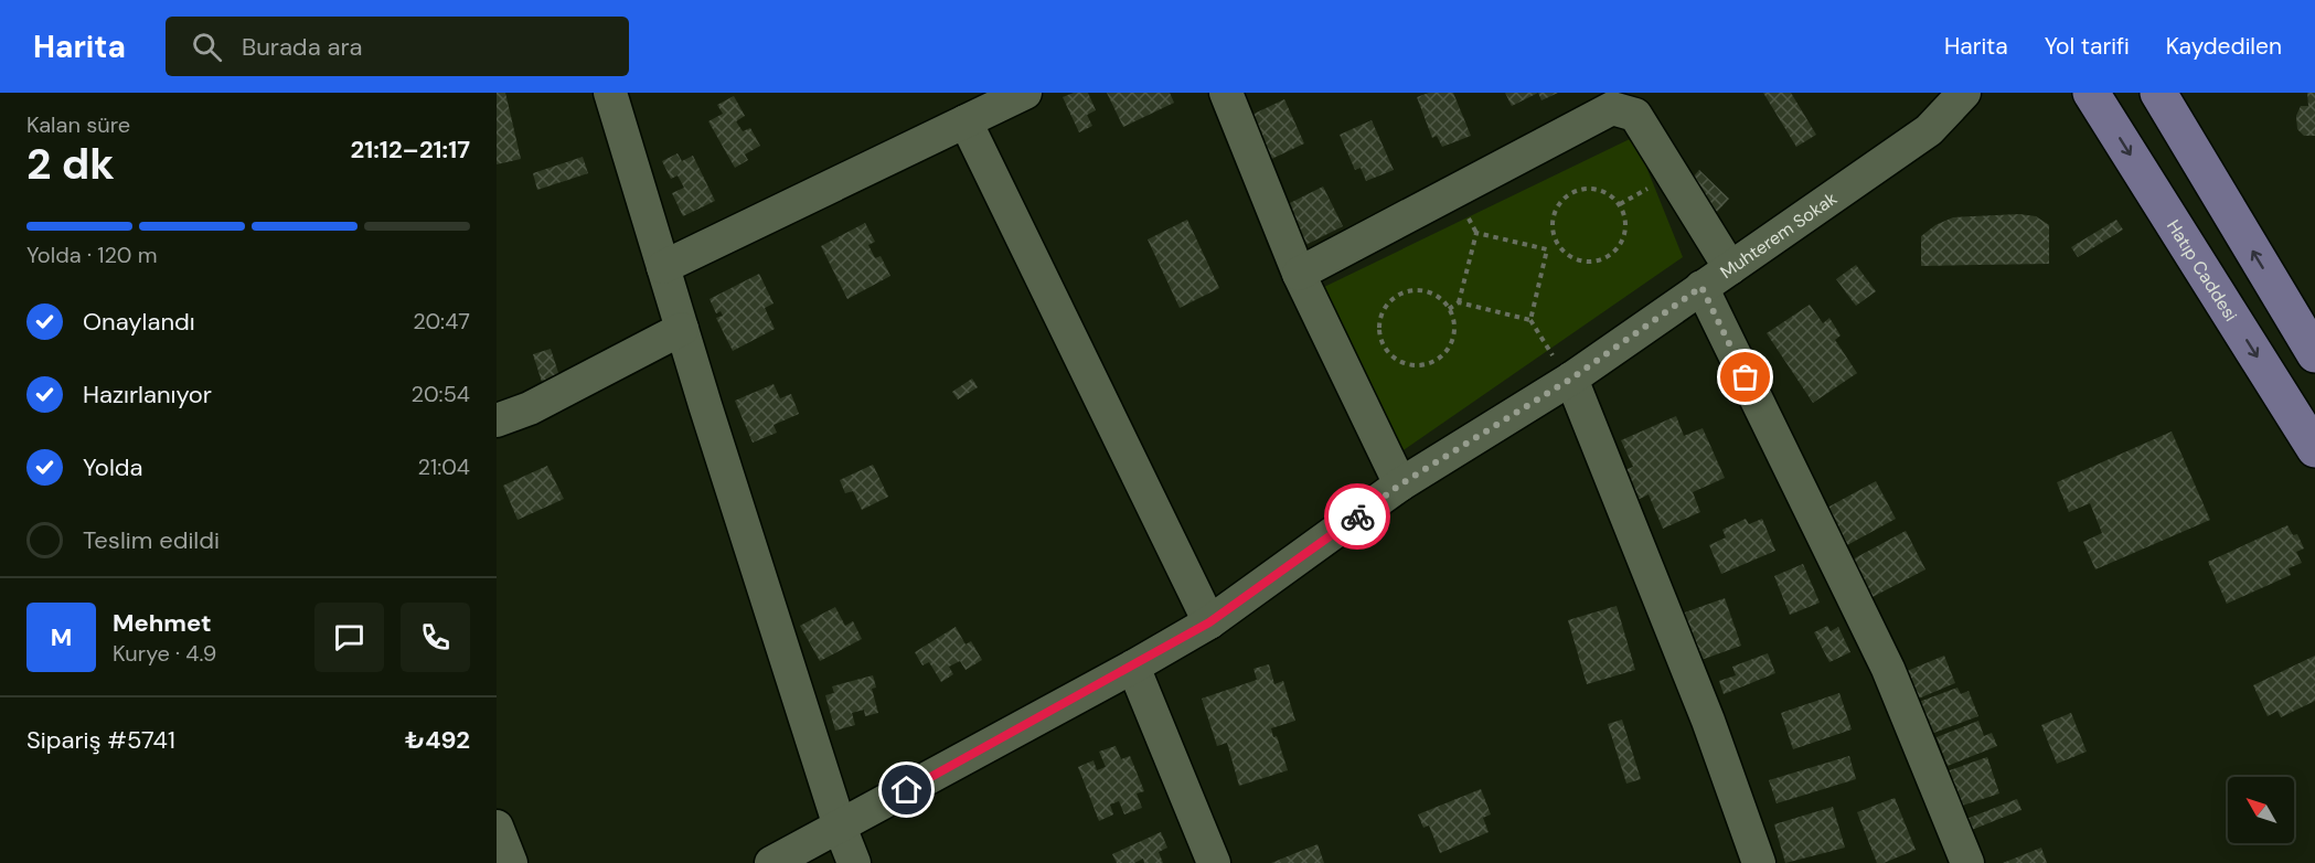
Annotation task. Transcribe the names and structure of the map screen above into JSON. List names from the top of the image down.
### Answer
{
  "streets": {
    "main road": ["Hatıp Caddesi"],
    "street": ["Muhterem Sokak"]
  },
  "north": "top left",
  "page": {
    "header": "Harita",
    "search": "Burada ara",
    "nav": ["Harita", "Yol tarifi", "Kaydedilen"],
    "heading": ["2 dk", "Kalan süre", "21:12–21:17"],
    "panel": [
      "Mehmet",
      "Kurye · 4.9",
      "Sipariş #5741",
      "₺492"
    ],
    "bar": "Yolda · 120 m",
    "list": [
      ["Onaylandı", "20:47"],
      ["Hazırlanıyor", "20:54"],
      ["Yolda", "21:04"],
      "Teslim edildi"
    ],
    "round": "M"
  }
}
